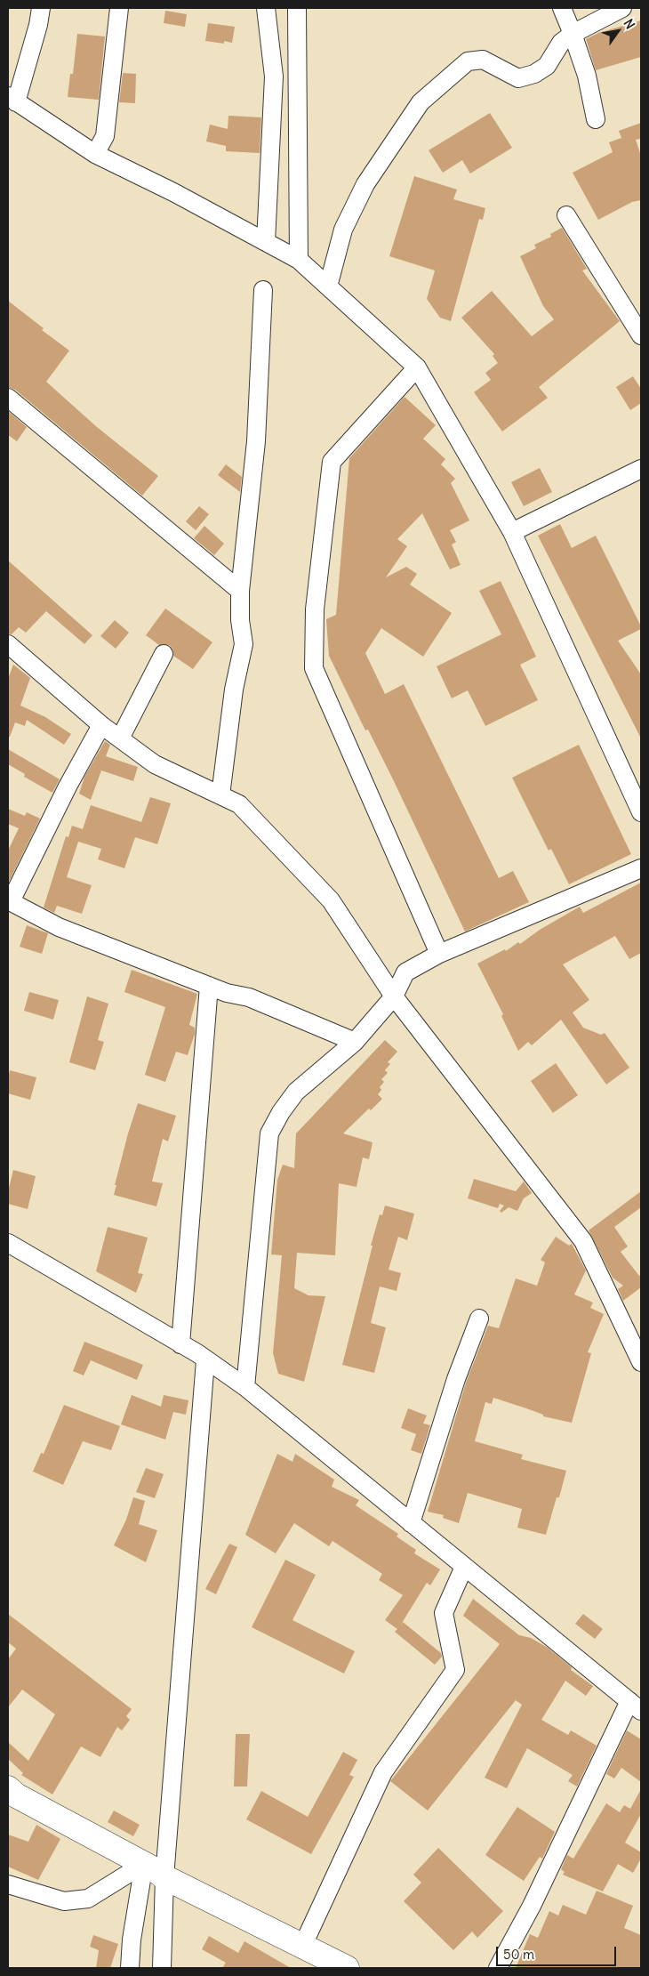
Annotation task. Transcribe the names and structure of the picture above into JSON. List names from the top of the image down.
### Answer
{
  "scale_bar": "50 m",
  "north": "top right"
}
